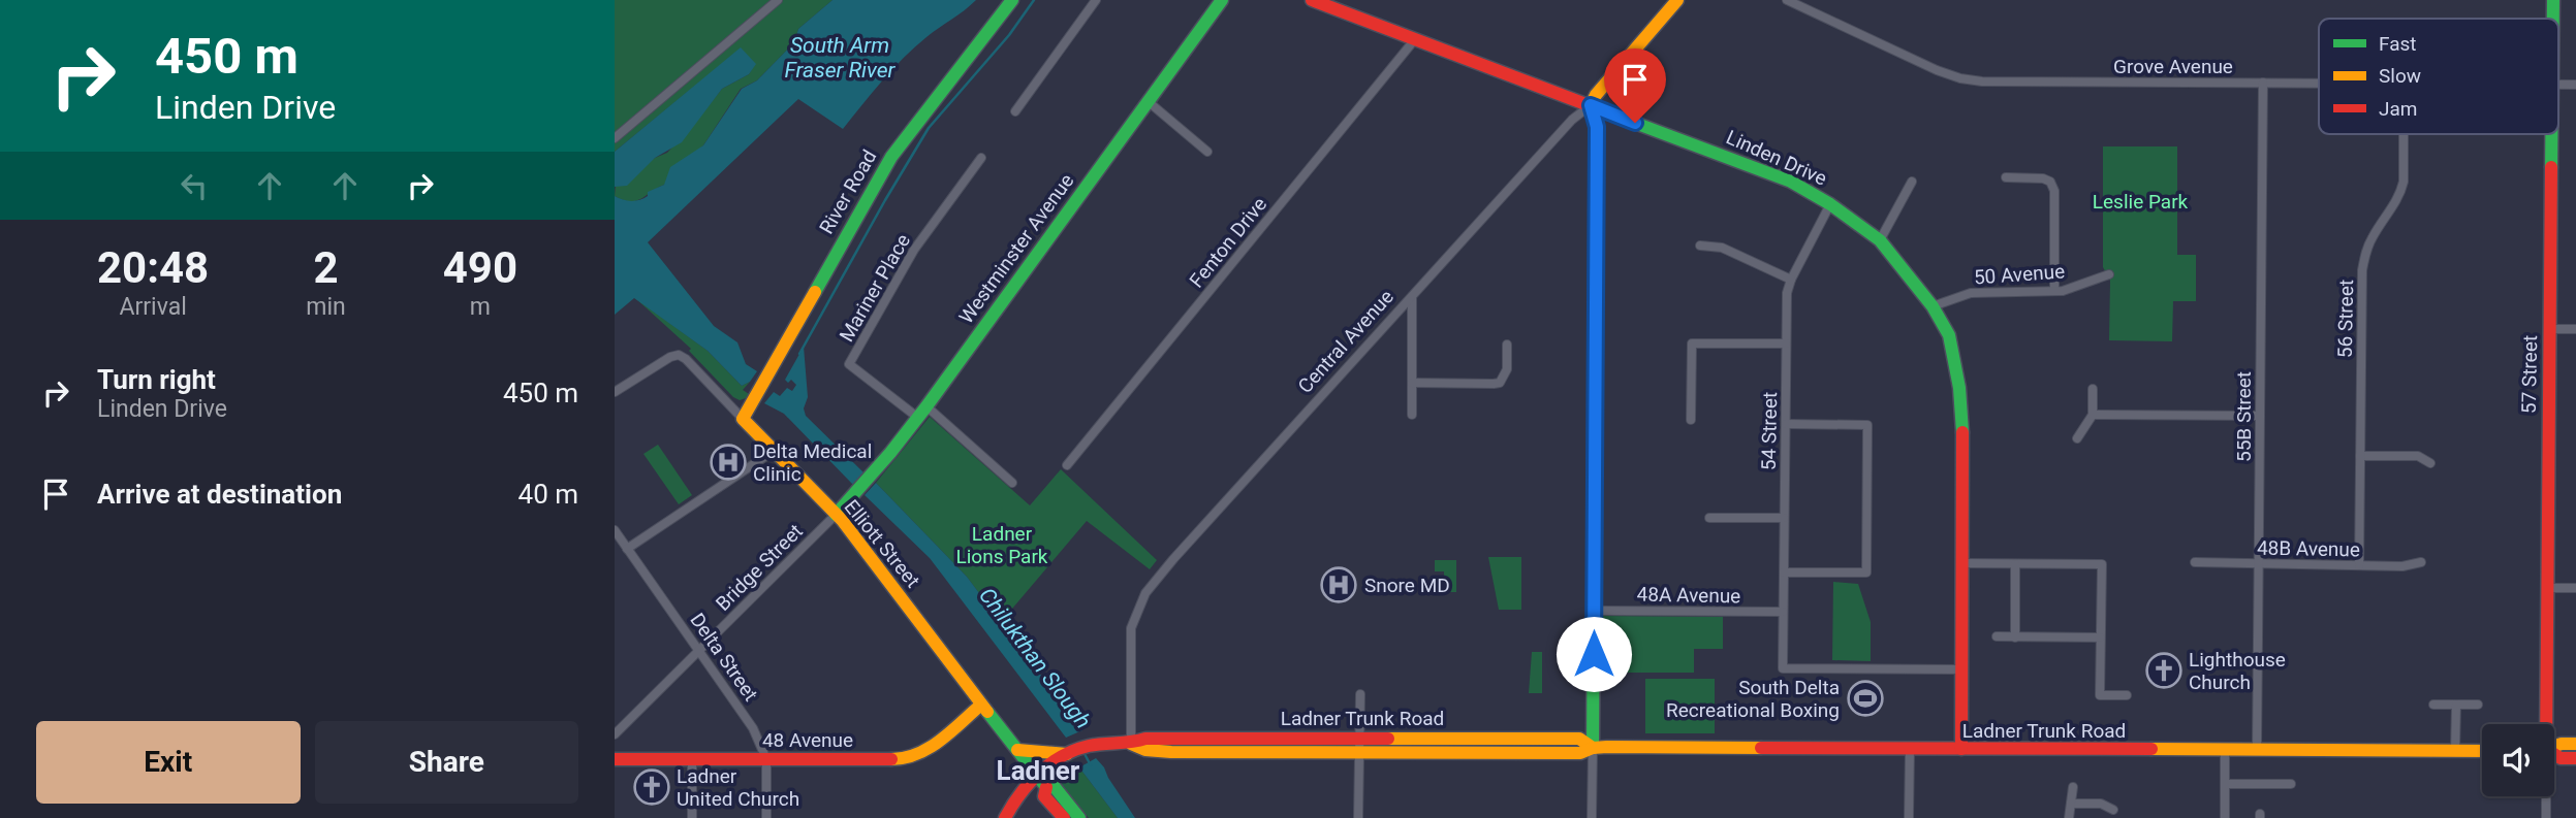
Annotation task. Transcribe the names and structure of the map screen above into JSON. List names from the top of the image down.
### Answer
{
  "streets": {
    "street": [
      "Grove Avenue",
      "Linden Drive",
      "River Road",
      "Fenton Drive",
      "Westminster Avenue",
      "50 Avenue",
      "Mariner Place",
      "56 Street",
      "Central Avenue",
      "57 Street",
      "55B Street",
      "54 Street",
      "Elliott Street",
      "48B Avenue",
      "Bridge Street",
      "48A Avenue",
      "Delta Street",
      "Ladner Trunk Road",
      "48 Avenue"
    ]
  },
  "crossings": [
    ["Grove Avenue", "55B Street"],
    ["Linden Drive", "Fenton Drive"],
    ["Linden Drive", "50 Avenue"],
    ["Linden Drive", "Central Avenue"],
    ["Linden Drive", "54 Street"],
    ["Linden Drive", "Ladner Trunk Road"],
    ["River Road", "Elliott Street"],
    ["Westminster Avenue", "Mariner Place"],
    ["Westminster Avenue", "Elliott Street"],
    ["Westminster Avenue", "Bridge Street"],
    ["56 Street", "48B Avenue"],
    ["Central Avenue", "Ladner Trunk Road"],
    ["55B Street", "48B Avenue"],
    ["55B Street", "Ladner Trunk Road"],
    ["54 Street", "48A Avenue"],
    ["Elliott Street", "Bridge Street"],
    ["Elliott Street", "Ladner Trunk Road"],
    ["Elliott Street", "48 Avenue"],
    ["Bridge Street", "Delta Street"],
    ["Delta Street", "48 Avenue"]
  ],
  "districts": ["Ladner"],
  "water": ["South Arm Fraser River", "Chilukthan Slough"],
  "parks": ["Leslie Park", "Ladner Lions Park"],
  "places": {
    "hospital": ["Delta Medical Clinic", "Snore MD"],
    "church": ["Lighthouse Church", "Ladner United Church"],
    "sports": ["South Delta Recreational Boxing"]
  },
  "legend": ["Fast", "Slow", "Jam"],
  "page": {
    "turn": ["450 m", "Linden Drive"],
    "eta": [
      "20:48",
      "Arrival",
      "2",
      "min",
      "490",
      "m"
    ],
    "list": [
      {
        "name": "Turn right",
        "note": "Linden Drive",
        "value": "450 m"
      },
      {
        "name": "Arrive at destination",
        "value": "40 m"
      }
    ],
    "buttons": ["Exit", "Share"]
  }
}
